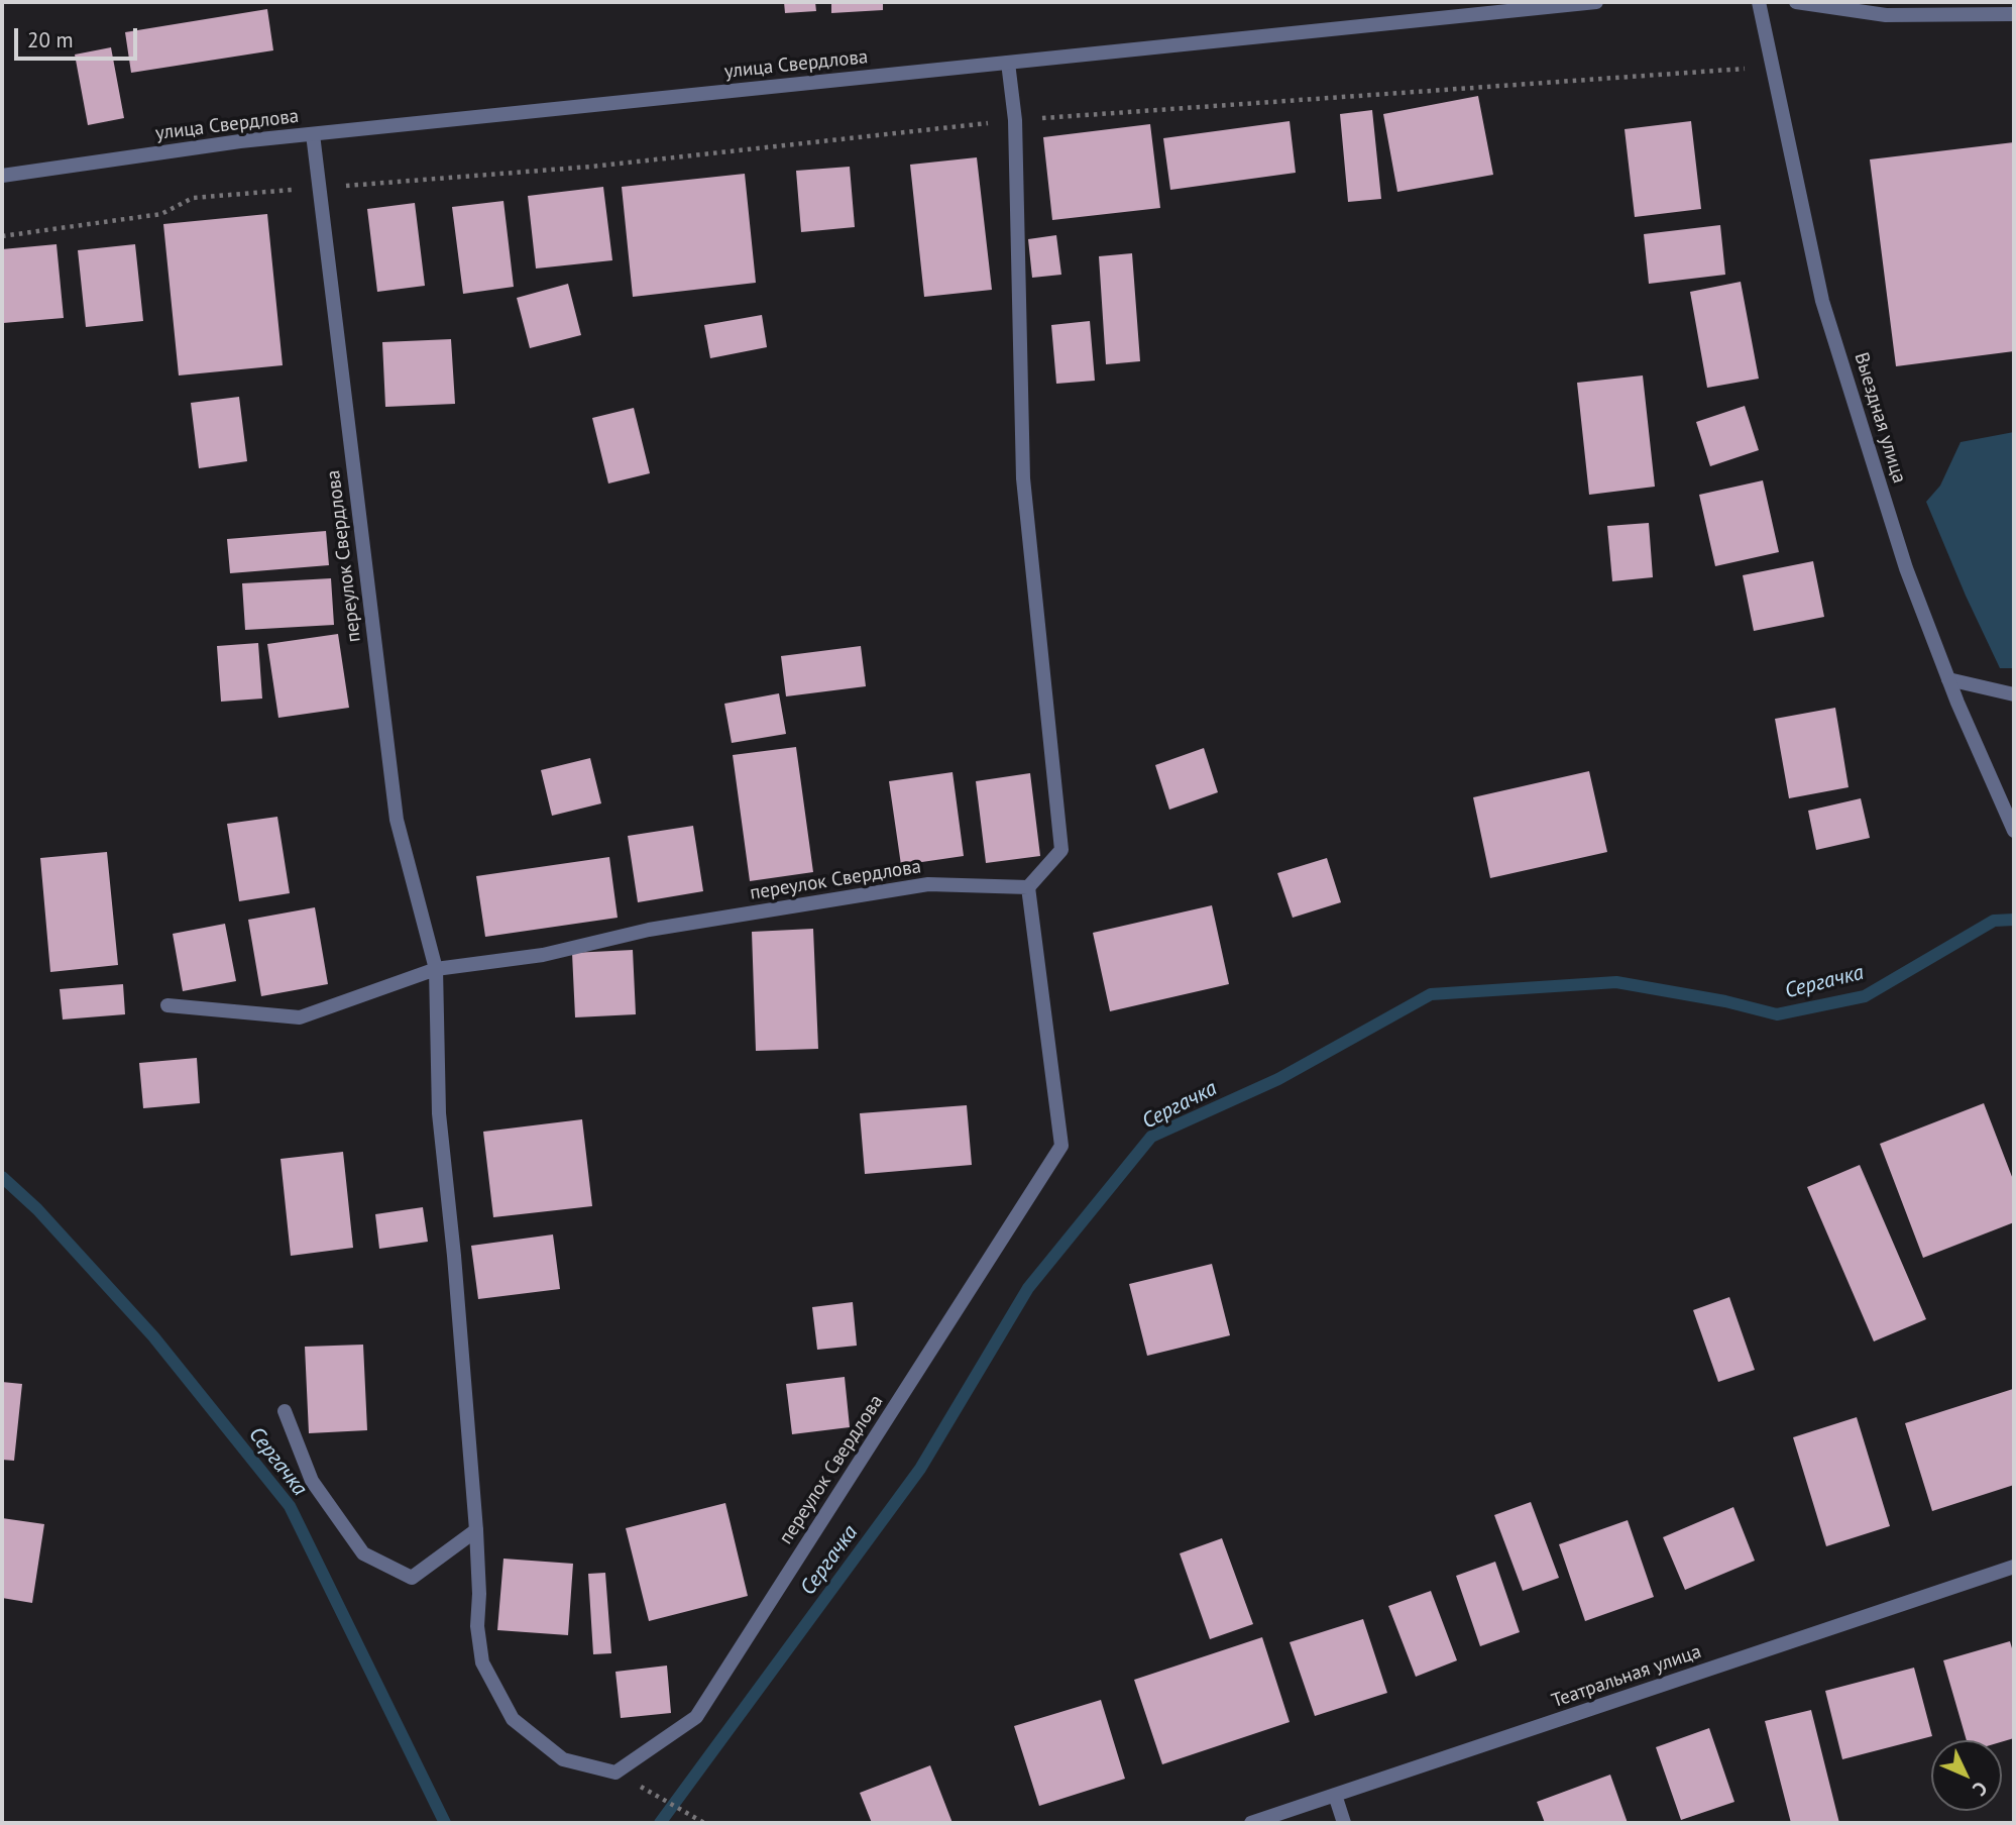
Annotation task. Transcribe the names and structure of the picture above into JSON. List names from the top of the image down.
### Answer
{
  "streets": {
    "street": [
      "улица Свердлова",
      "Выездная улица",
      "переулок Свердлова",
      "Театральная улица"
    ]
  },
  "crossings": [
    ["улица Свердлова", "переулок Свердлова"]
  ],
  "water": ["Сергачка"],
  "scale_bar": "20 m",
  "north": "bottom right"
}
